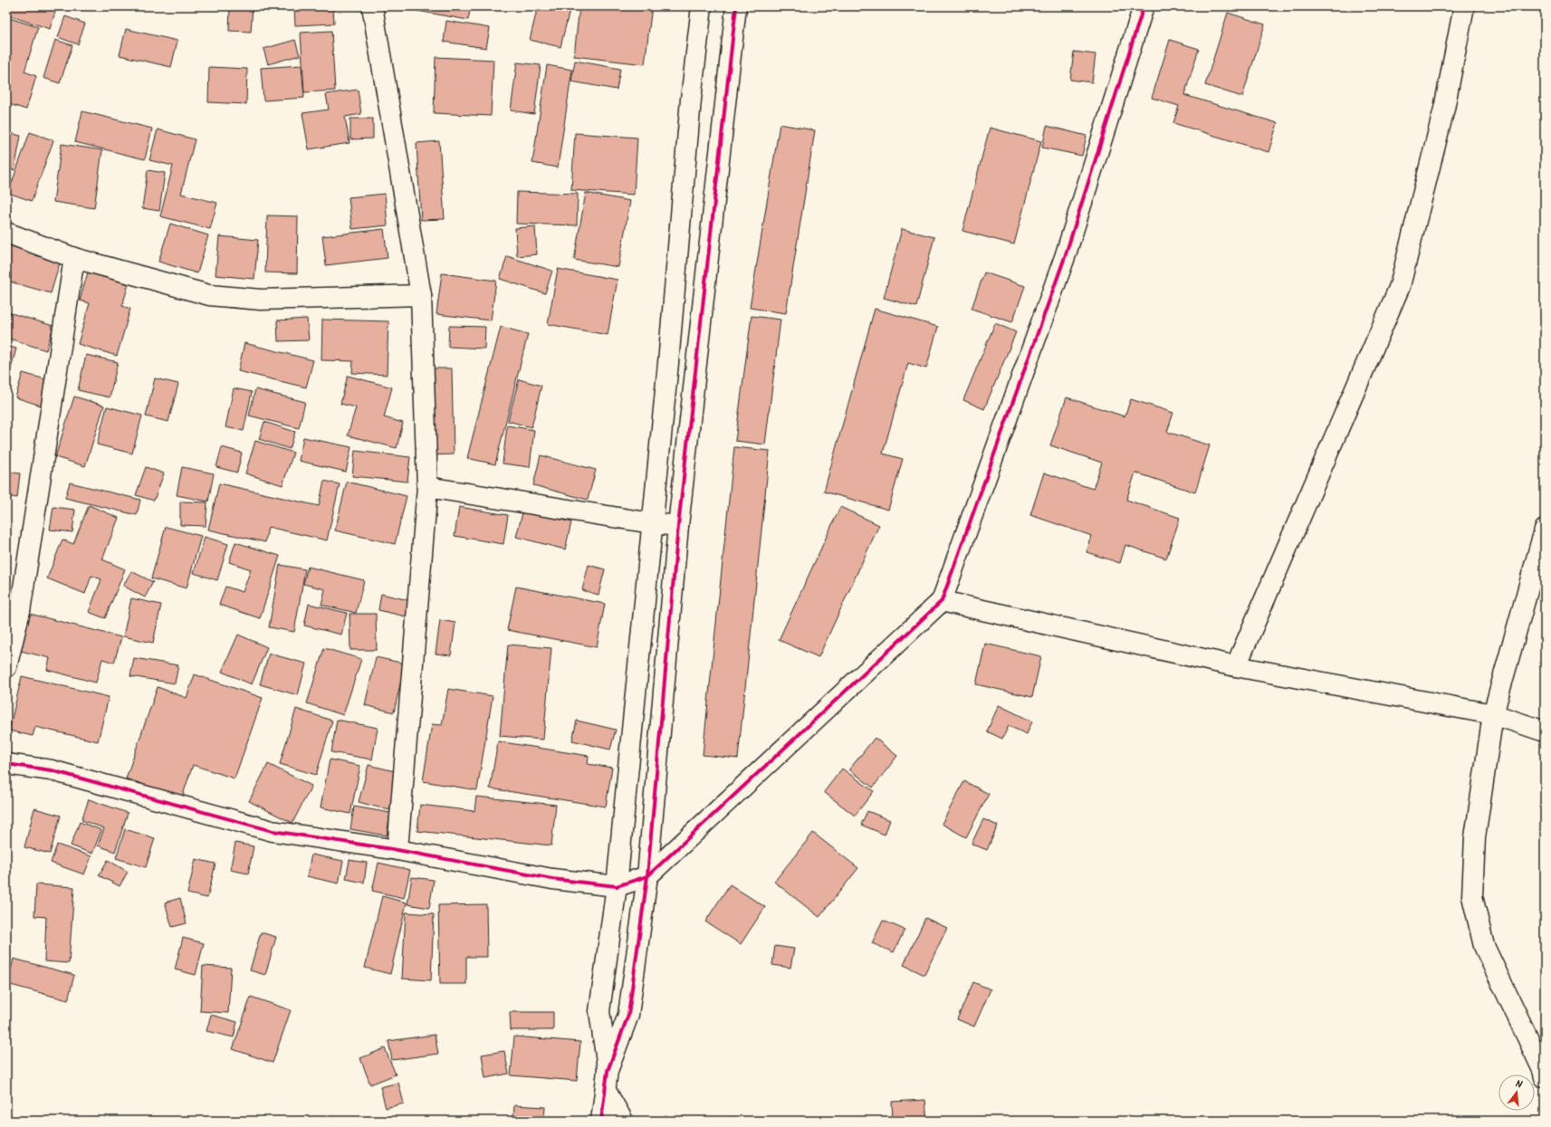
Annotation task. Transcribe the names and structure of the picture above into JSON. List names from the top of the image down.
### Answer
{
  "north": "top"
}
